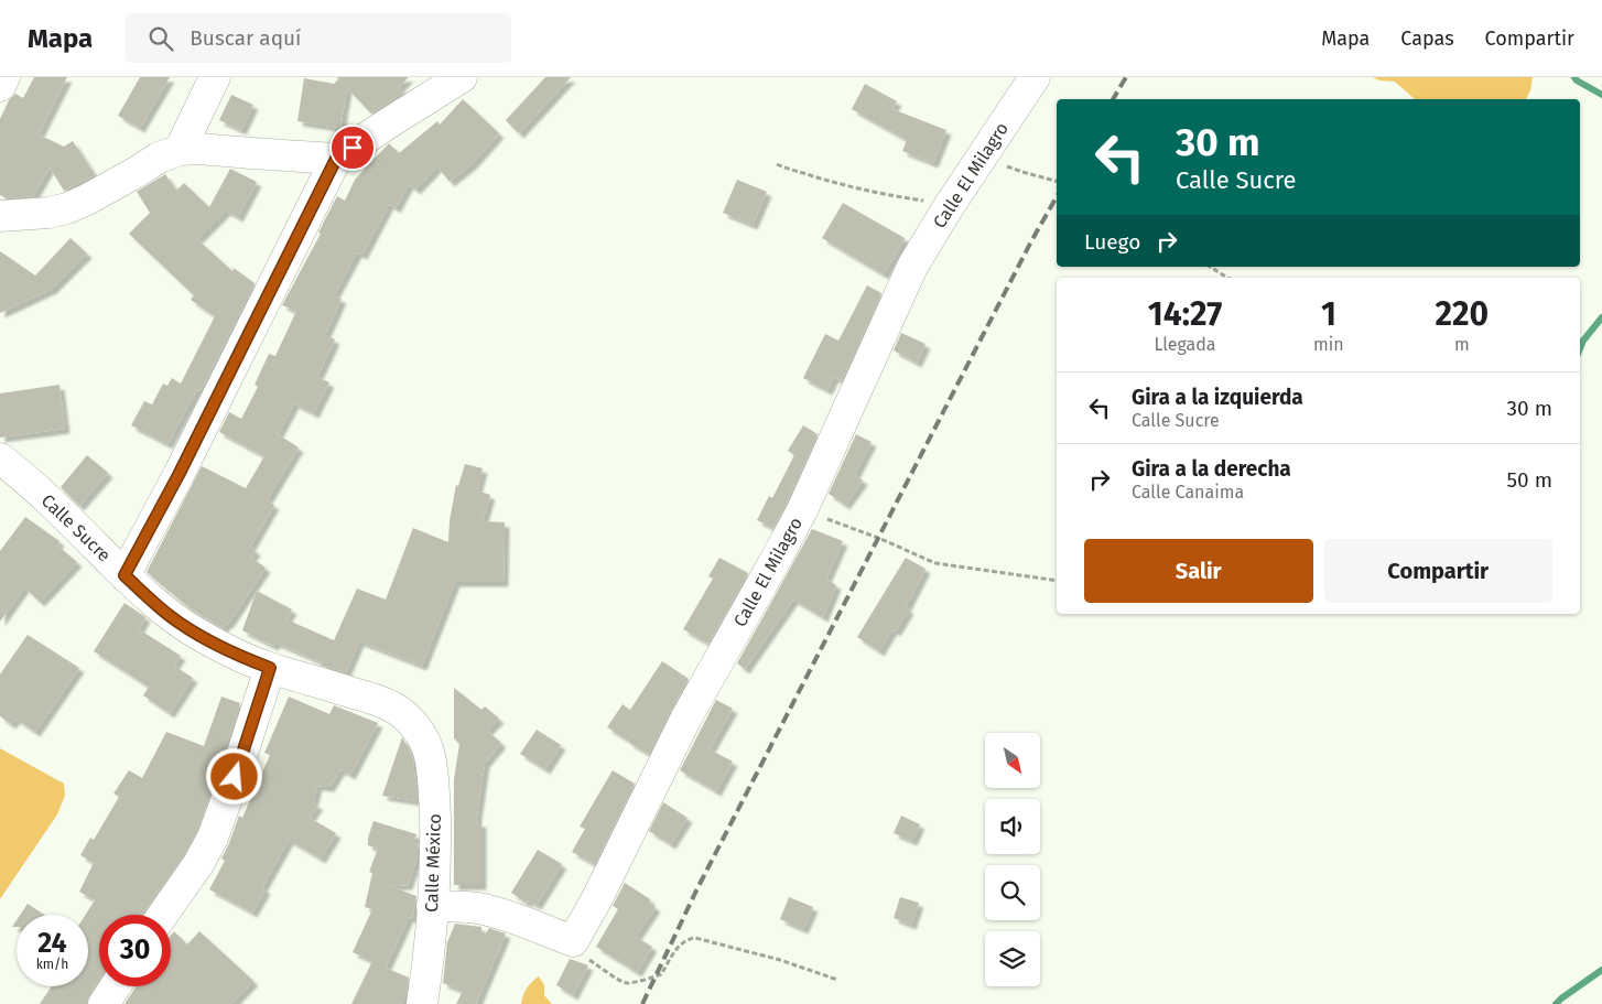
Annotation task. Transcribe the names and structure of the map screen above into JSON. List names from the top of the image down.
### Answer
{
  "streets": {
    "street": ["Calle El Milagro", "Calle Sucre", "Calle México"]
  },
  "crossings": [
    ["Calle Sucre", "Calle México"]
  ],
  "north": "bottom right",
  "page": {
    "header": "Mapa",
    "search": "Buscar aquí",
    "nav": ["Mapa", "Capas", "Compartir"],
    "turn": ["30 m", "Calle Sucre"],
    "then": "Luego",
    "eta": [
      "14:27",
      "Llegada",
      "1",
      "min",
      "220",
      "m"
    ],
    "list": [
      {
        "name": "Gira a la izquierda",
        "note": "Calle Sucre",
        "value": "30 m"
      },
      {
        "name": "Gira a la derecha",
        "note": "Calle Canaima",
        "value": "50 m"
      }
    ],
    "buttons": ["Salir", "Compartir"],
    "speed": "24 km/h",
    "limit": "30"
  }
}
